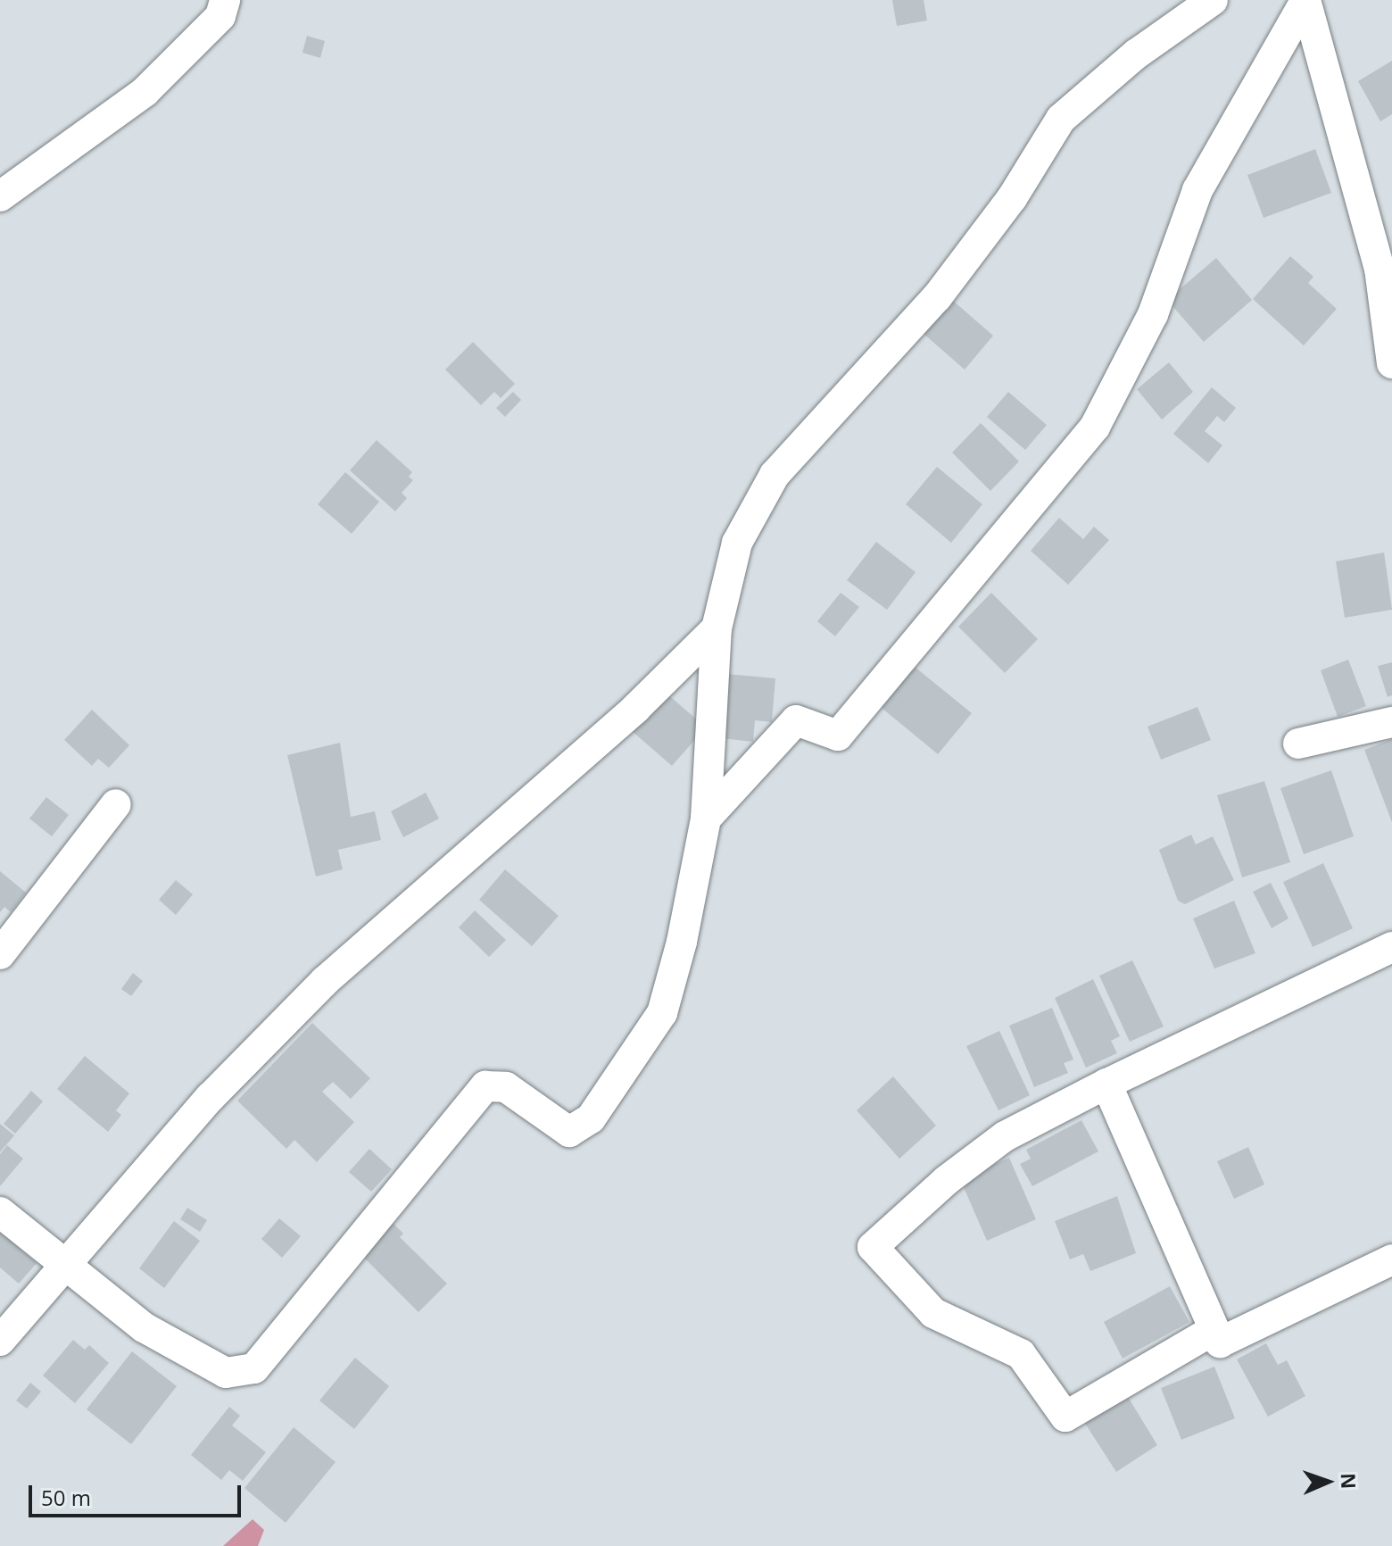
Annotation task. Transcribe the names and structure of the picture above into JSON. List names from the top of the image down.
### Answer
{
  "scale_bar": "50 m",
  "north": "right"
}
